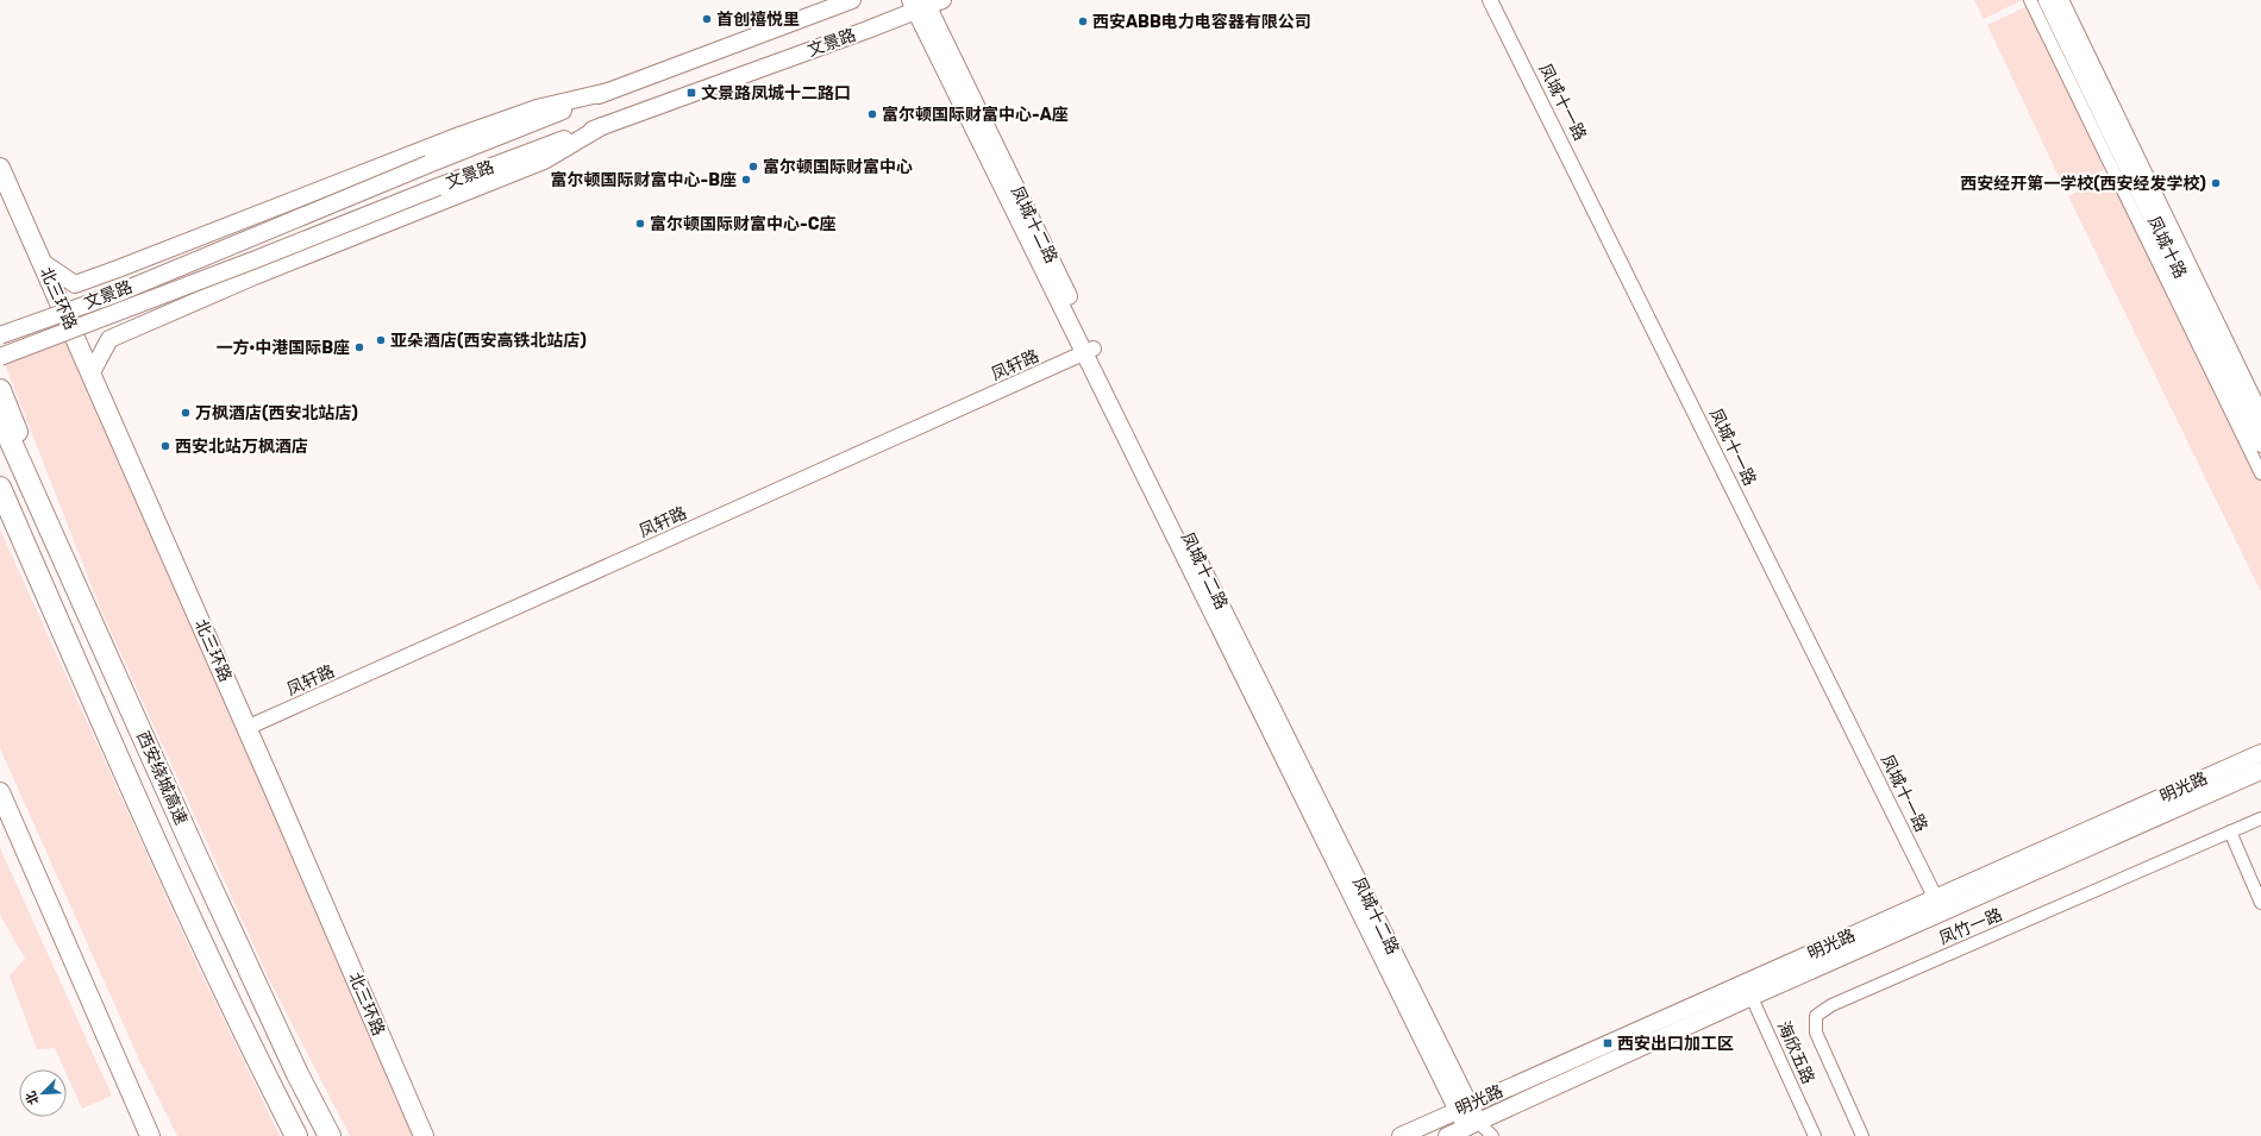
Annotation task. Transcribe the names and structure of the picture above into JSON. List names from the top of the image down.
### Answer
{
  "streets": {
    "highway": ["北三环路", "西安绕城高速"],
    "main road": [
      "文景路",
      "凤城十二路",
      "凤城十路",
      "明光路"
    ],
    "street": [
      "凤城十一路",
      "凤轩路",
      "凤竹一路",
      "海欣五路"
    ]
  },
  "crossings": [
    ["文景路", "凤城十二路"],
    ["凤城十一路", "明光路"],
    ["凤城十二路", "凤轩路"],
    ["凤城十二路", "明光路"],
    ["北三环路", "凤轩路"],
    ["明光路", "海欣五路"]
  ],
  "places": {
    "other": [
      "首创禧悦里",
      "西安ABB电力电容器有限公司",
      "富尔顿国际财富中心-A座",
      "富尔顿国际财富中心",
      "富尔顿国际财富中心-B座",
      "西安经开第一学校(西安经发学校)",
      "富尔顿国际财富中心-C座",
      "亚朵酒店(西安高铁北站店)",
      "一方·中港国际B座",
      "万枫酒店(西安北站店)",
      "西安北站万枫酒店"
    ],
    "transit": ["文景路凤城十二路口", "西安出口加工区"]
  },
  "north": "bottom left"
}
